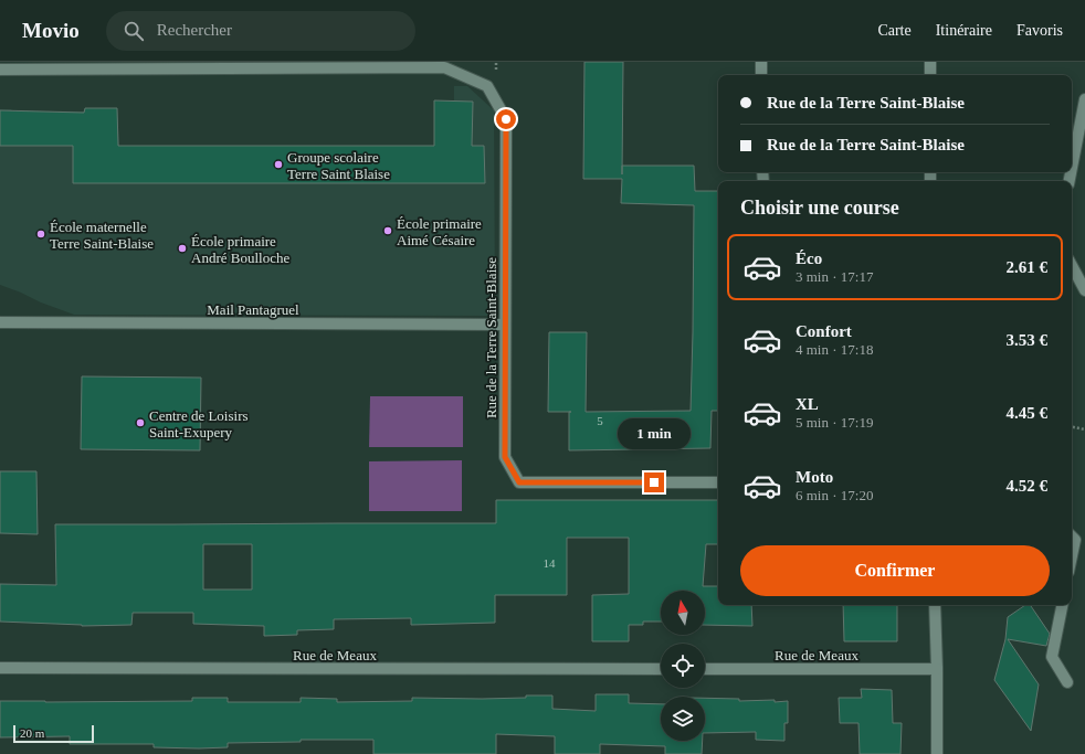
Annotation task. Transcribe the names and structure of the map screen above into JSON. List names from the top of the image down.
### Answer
{
  "streets": {
    "street": ["Mail Pantagruel", "Rue de la Terre Saint-Blaise", "Rue de Meaux"]
  },
  "crossings": [
    ["Mail Pantagruel", "Rue de la Terre Saint-Blaise"]
  ],
  "places": [
    "Groupe scolaire Terre Saint Blaise",
    "École primaire Aimé Césaire",
    "École maternelle Terre Saint-Blaise",
    "École primaire André Boulloche",
    "Centre de Loisirs Saint-Exupery"
  ],
  "house_numbers": ["5", "14"],
  "scale_bar": "20 m",
  "north": "top",
  "page": {
    "header": "Movio",
    "search": "Rechercher",
    "nav": ["Carte", "Itinéraire", "Favoris"],
    "banner": ["Rue de la Terre Saint-Blaise", "Rue de la Terre Saint-Blaise"],
    "heading": "Choisir une course",
    "list": [
      {
        "name": "Éco",
        "note": "3 min · 17:17",
        "value": "2.61 €"
      },
      {
        "name": "Confort",
        "note": "4 min · 17:18",
        "value": "3.53 €"
      },
      {
        "name": "XL",
        "note": "5 min · 17:19",
        "value": "4.45 €"
      },
      {
        "name": "Moto",
        "note": "6 min · 17:20",
        "value": "4.52 €"
      }
    ],
    "bubble": "1 min",
    "buttons": "Confirmer",
    "scale": "20 m"
  }
}
